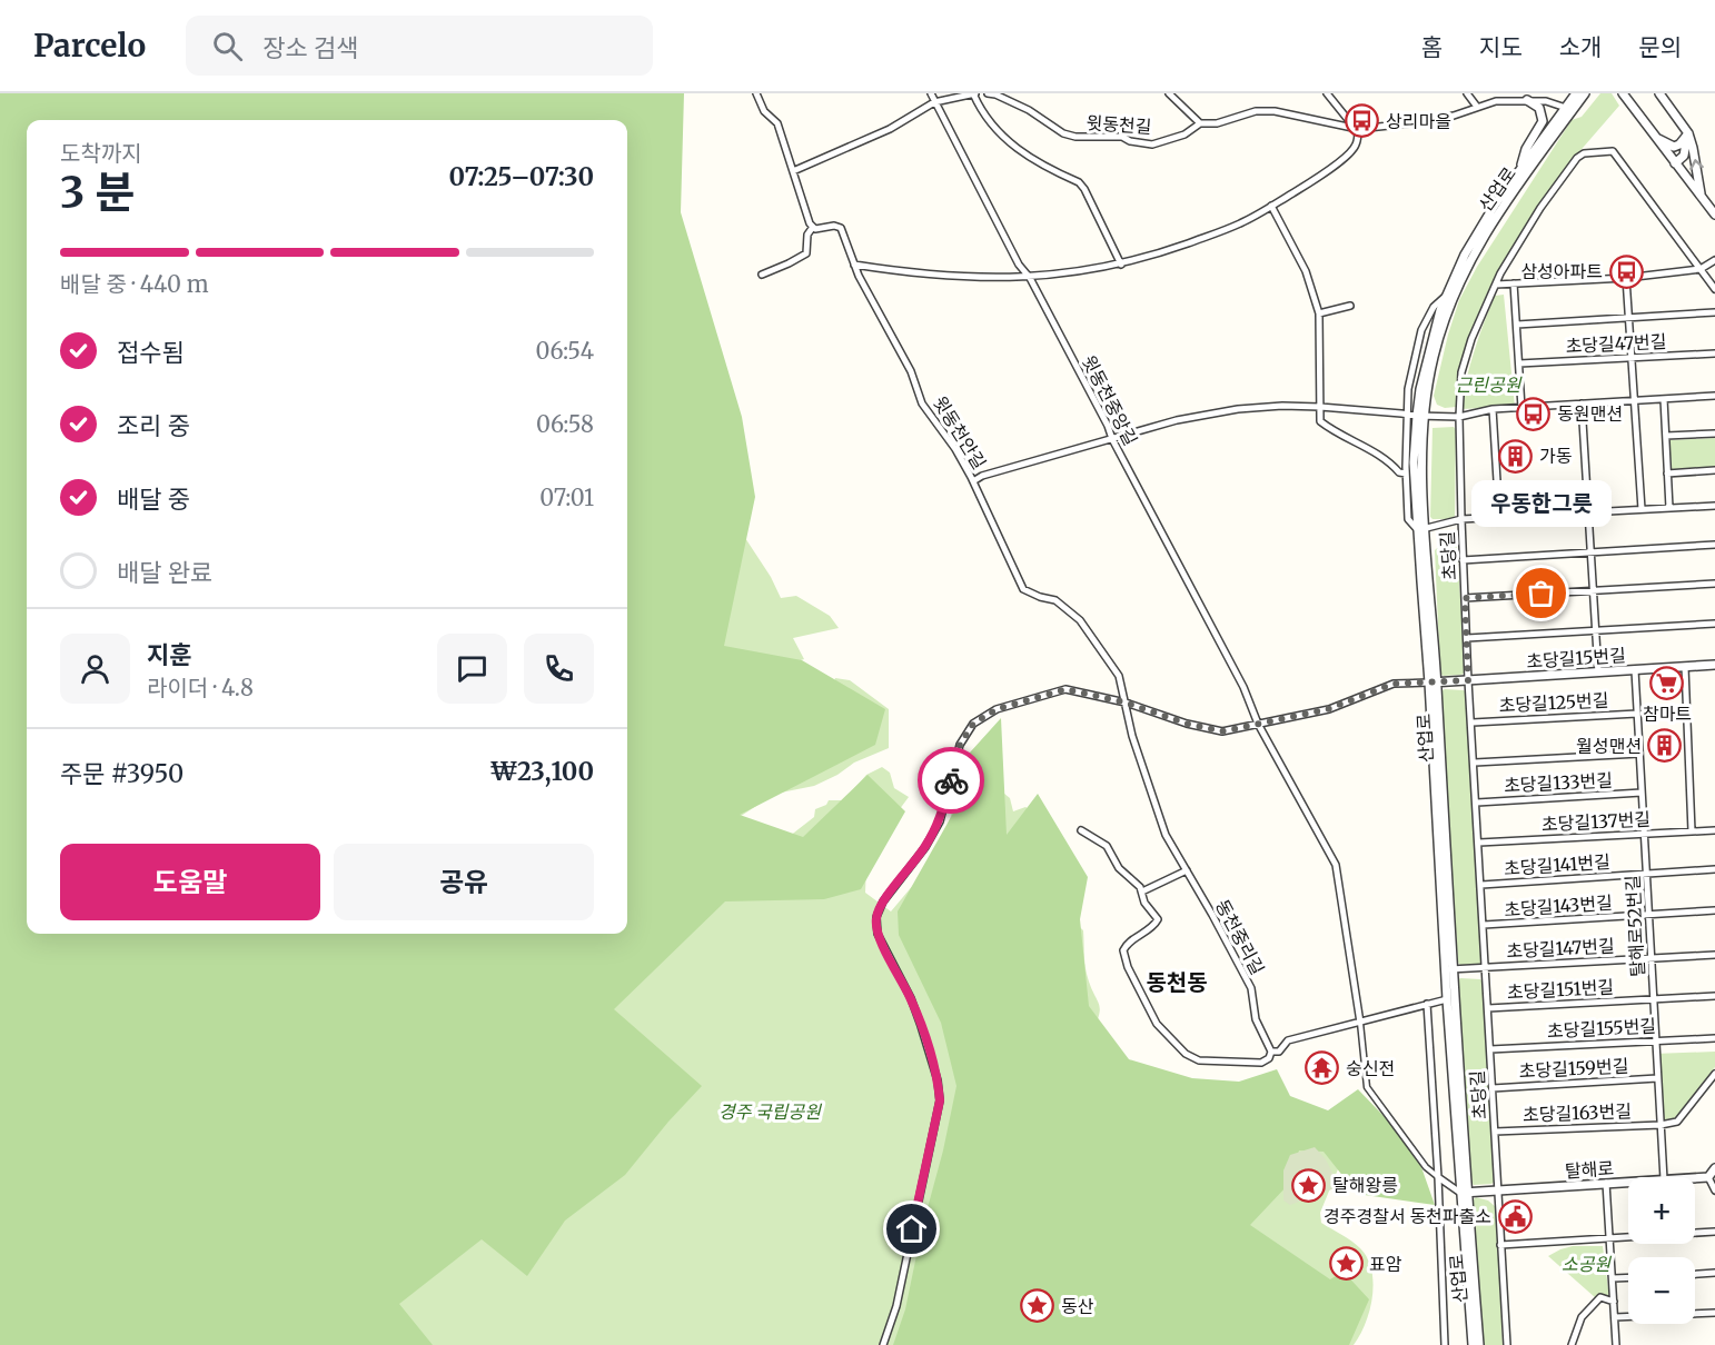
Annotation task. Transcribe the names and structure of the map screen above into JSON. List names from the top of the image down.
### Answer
{
  "streets": {
    "street": [
      "윗동천길",
      "산업로",
      "초당길47번길",
      "윗동천중앙길",
      "윗동천안길",
      "초당길",
      "초당길15번길",
      "초당길125번길",
      "초당길133번길",
      "초당길137번길",
      "초당길141번길",
      "초당길143번길",
      "탈해로52번길",
      "동천중리길",
      "초당길147번길",
      "초당길151번길",
      "초당길155번길",
      "초당길159번길",
      "초당길163번길",
      "탈해로"
    ]
  },
  "crossings": [
    ["윗동천길", "산업로"],
    ["산업로", "초당길15번길"],
    ["산업로", "초당길147번길"],
    ["산업로", "탈해로"],
    ["윗동천안길", "동천중리길"],
    ["초당길", "초당길15번길"],
    ["초당길", "초당길125번길"],
    ["초당길", "초당길133번길"],
    ["초당길", "초당길137번길"],
    ["초당길", "초당길141번길"],
    ["초당길", "초당길143번길"],
    ["초당길", "초당길147번길"],
    ["초당길", "초당길151번길"],
    ["초당길", "초당길155번길"],
    ["초당길", "초당길159번길"],
    ["초당길", "초당길163번길"],
    ["초당길", "탈해로"],
    ["초당길15번길", "탈해로52번길"],
    ["초당길125번길", "탈해로52번길"],
    ["초당길133번길", "탈해로52번길"],
    ["초당길137번길", "탈해로52번길"],
    ["초당길141번길", "탈해로52번길"],
    ["초당길143번길", "탈해로52번길"],
    ["탈해로52번길", "초당길147번길"],
    ["탈해로52번길", "초당길151번길"],
    ["탈해로52번길", "초당길155번길"],
    ["탈해로52번길", "초당길159번길"],
    ["탈해로52번길", "초당길163번길"]
  ],
  "districts": ["동천동"],
  "parks": ["근린공원", "경주 국립공원", "소공원"],
  "places": {
    "bus stop": ["상리마을", "삼성아파트", "동원맨션"],
    "building": ["가동", "월성맨션"],
    "other": ["우동한그릇"],
    "supermarket": ["참마트"],
    "temple": ["숭신전"],
    "place": ["탈해왕릉", "표암", "동산"],
    "public building": ["경주경찰서 동천파출소"]
  },
  "page": {
    "header": "Parcelo",
    "search": "장소 검색",
    "nav": [
      "홈",
      "지도",
      "소개",
      "문의"
    ],
    "heading": ["3 분", "도착까지", "07:25–07:30"],
    "panel": [
      "지훈",
      "라이더 · 4.8",
      "주문 #3950",
      "₩23,100"
    ],
    "bar": "배달 중 · 440 m",
    "list": [
      ["접수됨", "06:54"],
      ["조리 중", "06:58"],
      ["배달 중", "07:01"],
      "배달 완료"
    ],
    "bubble": "우동한그릇",
    "buttons": ["도움말", "공유"],
    "map_buttons": ["+", "−"]
  }
}
